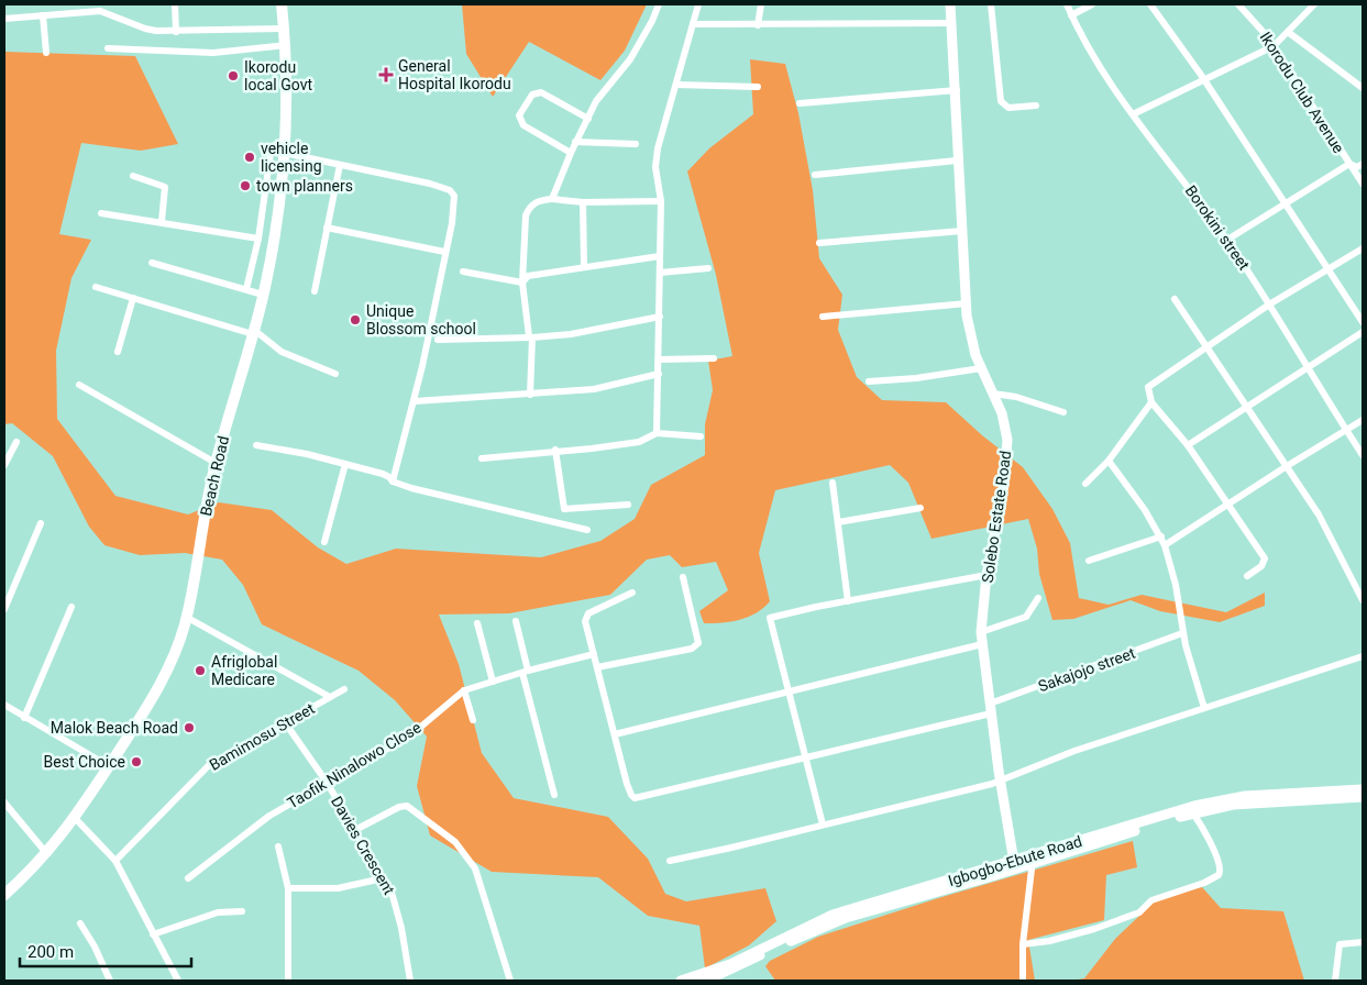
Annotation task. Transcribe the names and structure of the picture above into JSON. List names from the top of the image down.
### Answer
{
  "streets": {
    "main road": ["Beach Road", "Solebo Estate Road", "Igbogbo-Ebute Road"],
    "street": [
      "Ikorodu Club Avenue",
      "Borokini street",
      "Sakajojo street",
      "Bamimosu Street",
      "Taofik Ninalowo Close",
      "Davies Crescent"
    ]
  },
  "crossings": [
    ["Solebo Estate Road", "Sakajojo street"],
    ["Solebo Estate Road", "Igbogbo-Ebute Road"],
    ["Bamimosu Street", "Davies Crescent"],
    ["Taofik Ninalowo Close", "Davies Crescent"]
  ],
  "places": {
    "health": ["General Hospital Ikorodu"],
    "other": [
      "Ikorodu local Govt",
      "vehicle licensing",
      "town planners",
      "Unique Blossom school",
      "Afriglobal Medicare",
      "Malok Beach Road",
      "Best Choice"
    ]
  },
  "scale_bar": "200 m"
}
